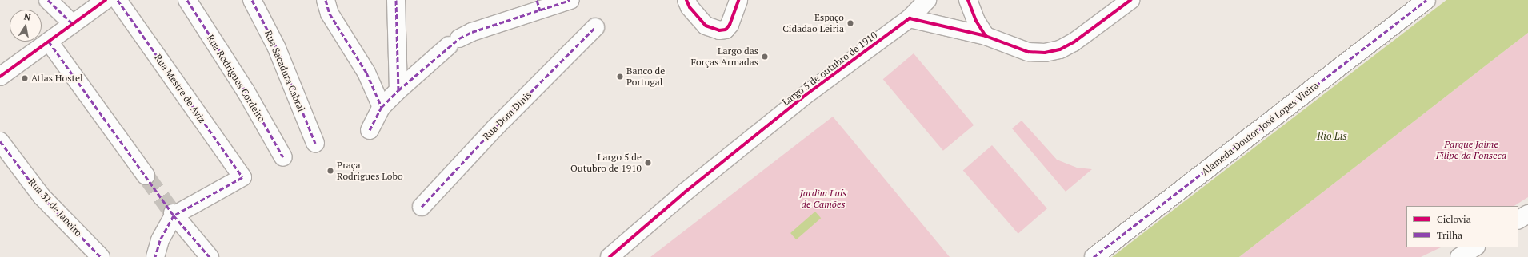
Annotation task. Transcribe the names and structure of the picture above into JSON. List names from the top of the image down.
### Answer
{
  "streets": {
    "street": [
      "Largo 5 de outubro de 1910",
      "Rua Sacadura Cabral",
      "Rua Rodrigues Cordeiro",
      "Rua Mestre de Aviz",
      "Rua Dom Dinis",
      "Alameda Doutor José Lopes Vieira",
      "Rua 31 de Janeiro"
    ]
  },
  "water": ["Rio Lis"],
  "parks": ["Parque Jaime Filipe da Fonseca", "Jardim Luís de Camões"],
  "places": [
    "Espaço Cidadão Leiria",
    "Largo das Forças Armadas",
    "Banco de Portugal",
    "Atlas Hostel",
    "Largo 5 de Outubro de 1910",
    "Praça Rodrigues Lobo"
  ],
  "legend": ["Ciclovia", "Trilha"],
  "north": "top"
}
